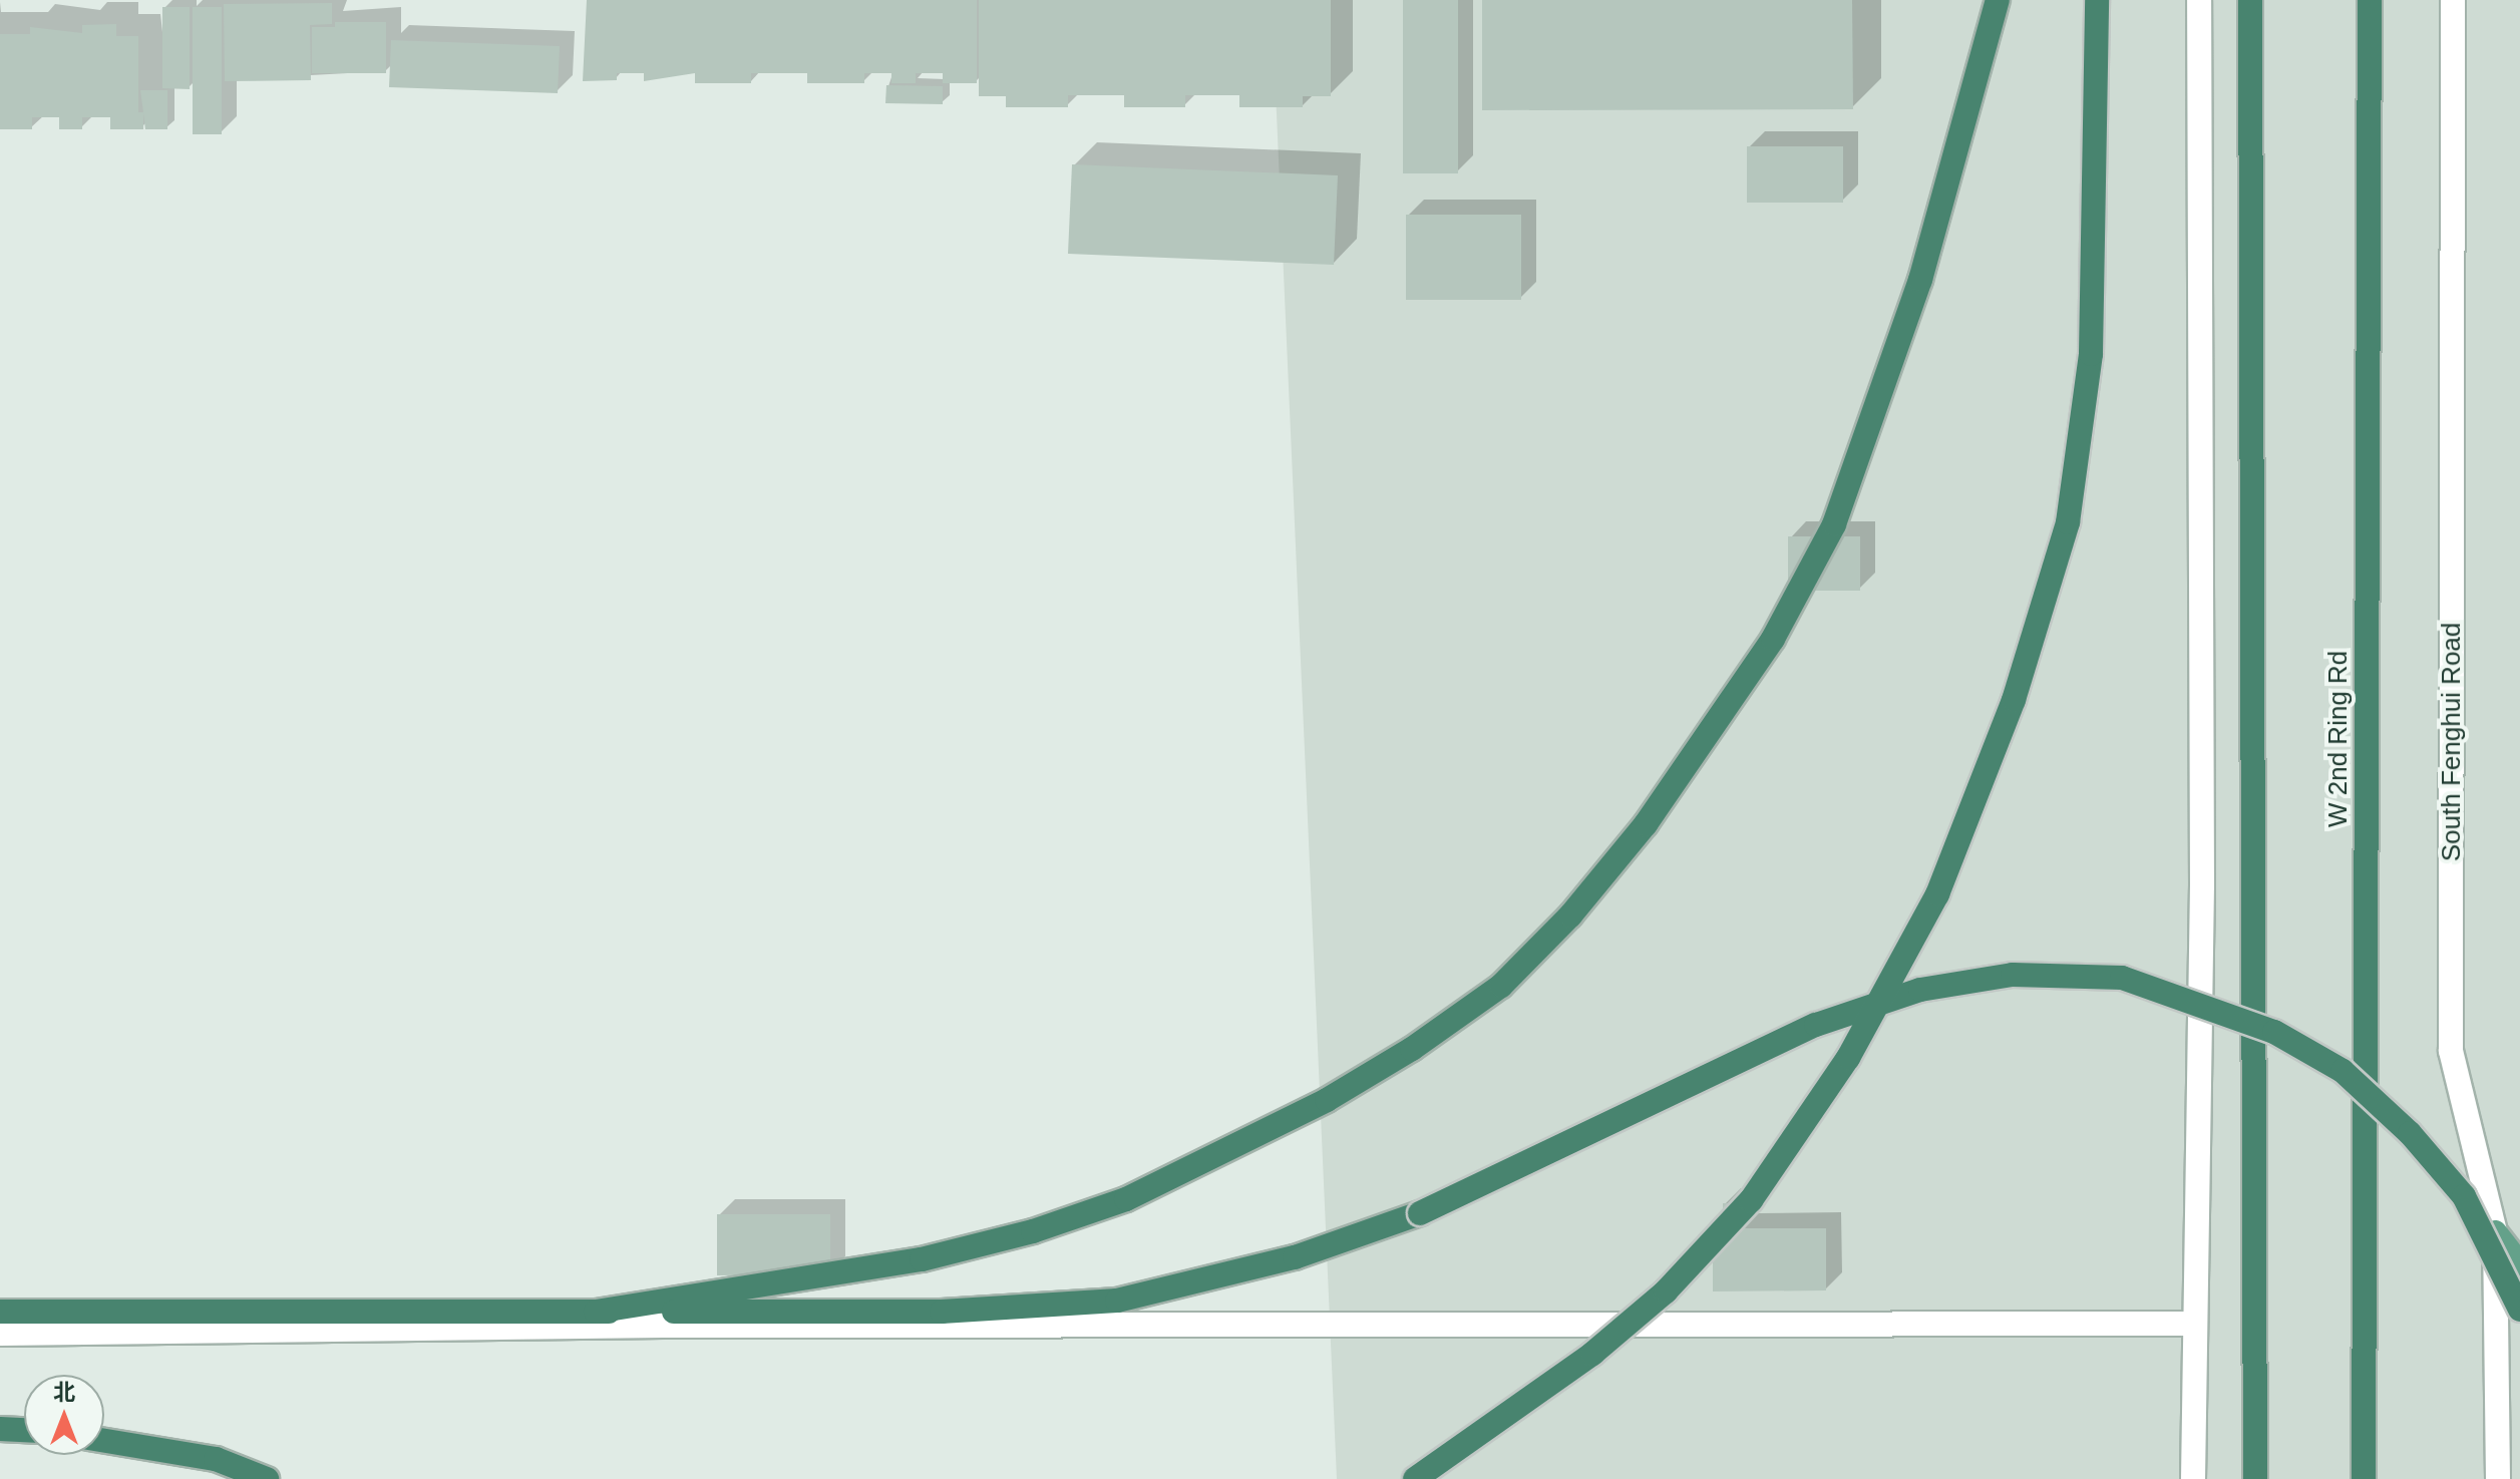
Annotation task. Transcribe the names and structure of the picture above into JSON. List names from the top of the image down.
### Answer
{
  "streets": {
    "highway": ["W 2nd Ring Rd"],
    "main road": ["South Fenghui Road"]
  },
  "north": "top"
}
